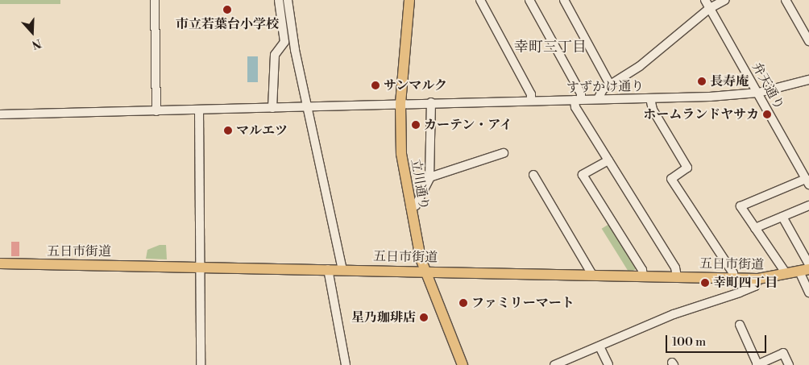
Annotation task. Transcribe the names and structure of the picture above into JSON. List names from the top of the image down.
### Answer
{
  "streets": {
    "main road": ["立川通り", "五日市街道"],
    "street": ["弁天通り", "すずかけ通り"]
  },
  "crossings": [
    ["弁天通り", "すずかけ通り"],
    ["すずかけ通り", "立川通り"],
    ["立川通り", "五日市街道"]
  ],
  "districts": ["幸町三丁目"],
  "places": [
    "市立若葉台小学校",
    "長寿庵",
    "サンマルク",
    "ホームランドヤサカ",
    "カーテン・アイ",
    "マルエツ",
    "幸町四丁目",
    "ファミリーマート",
    "星乃珈琲店"
  ],
  "scale_bar": "100 m",
  "north": "bottom"
}
